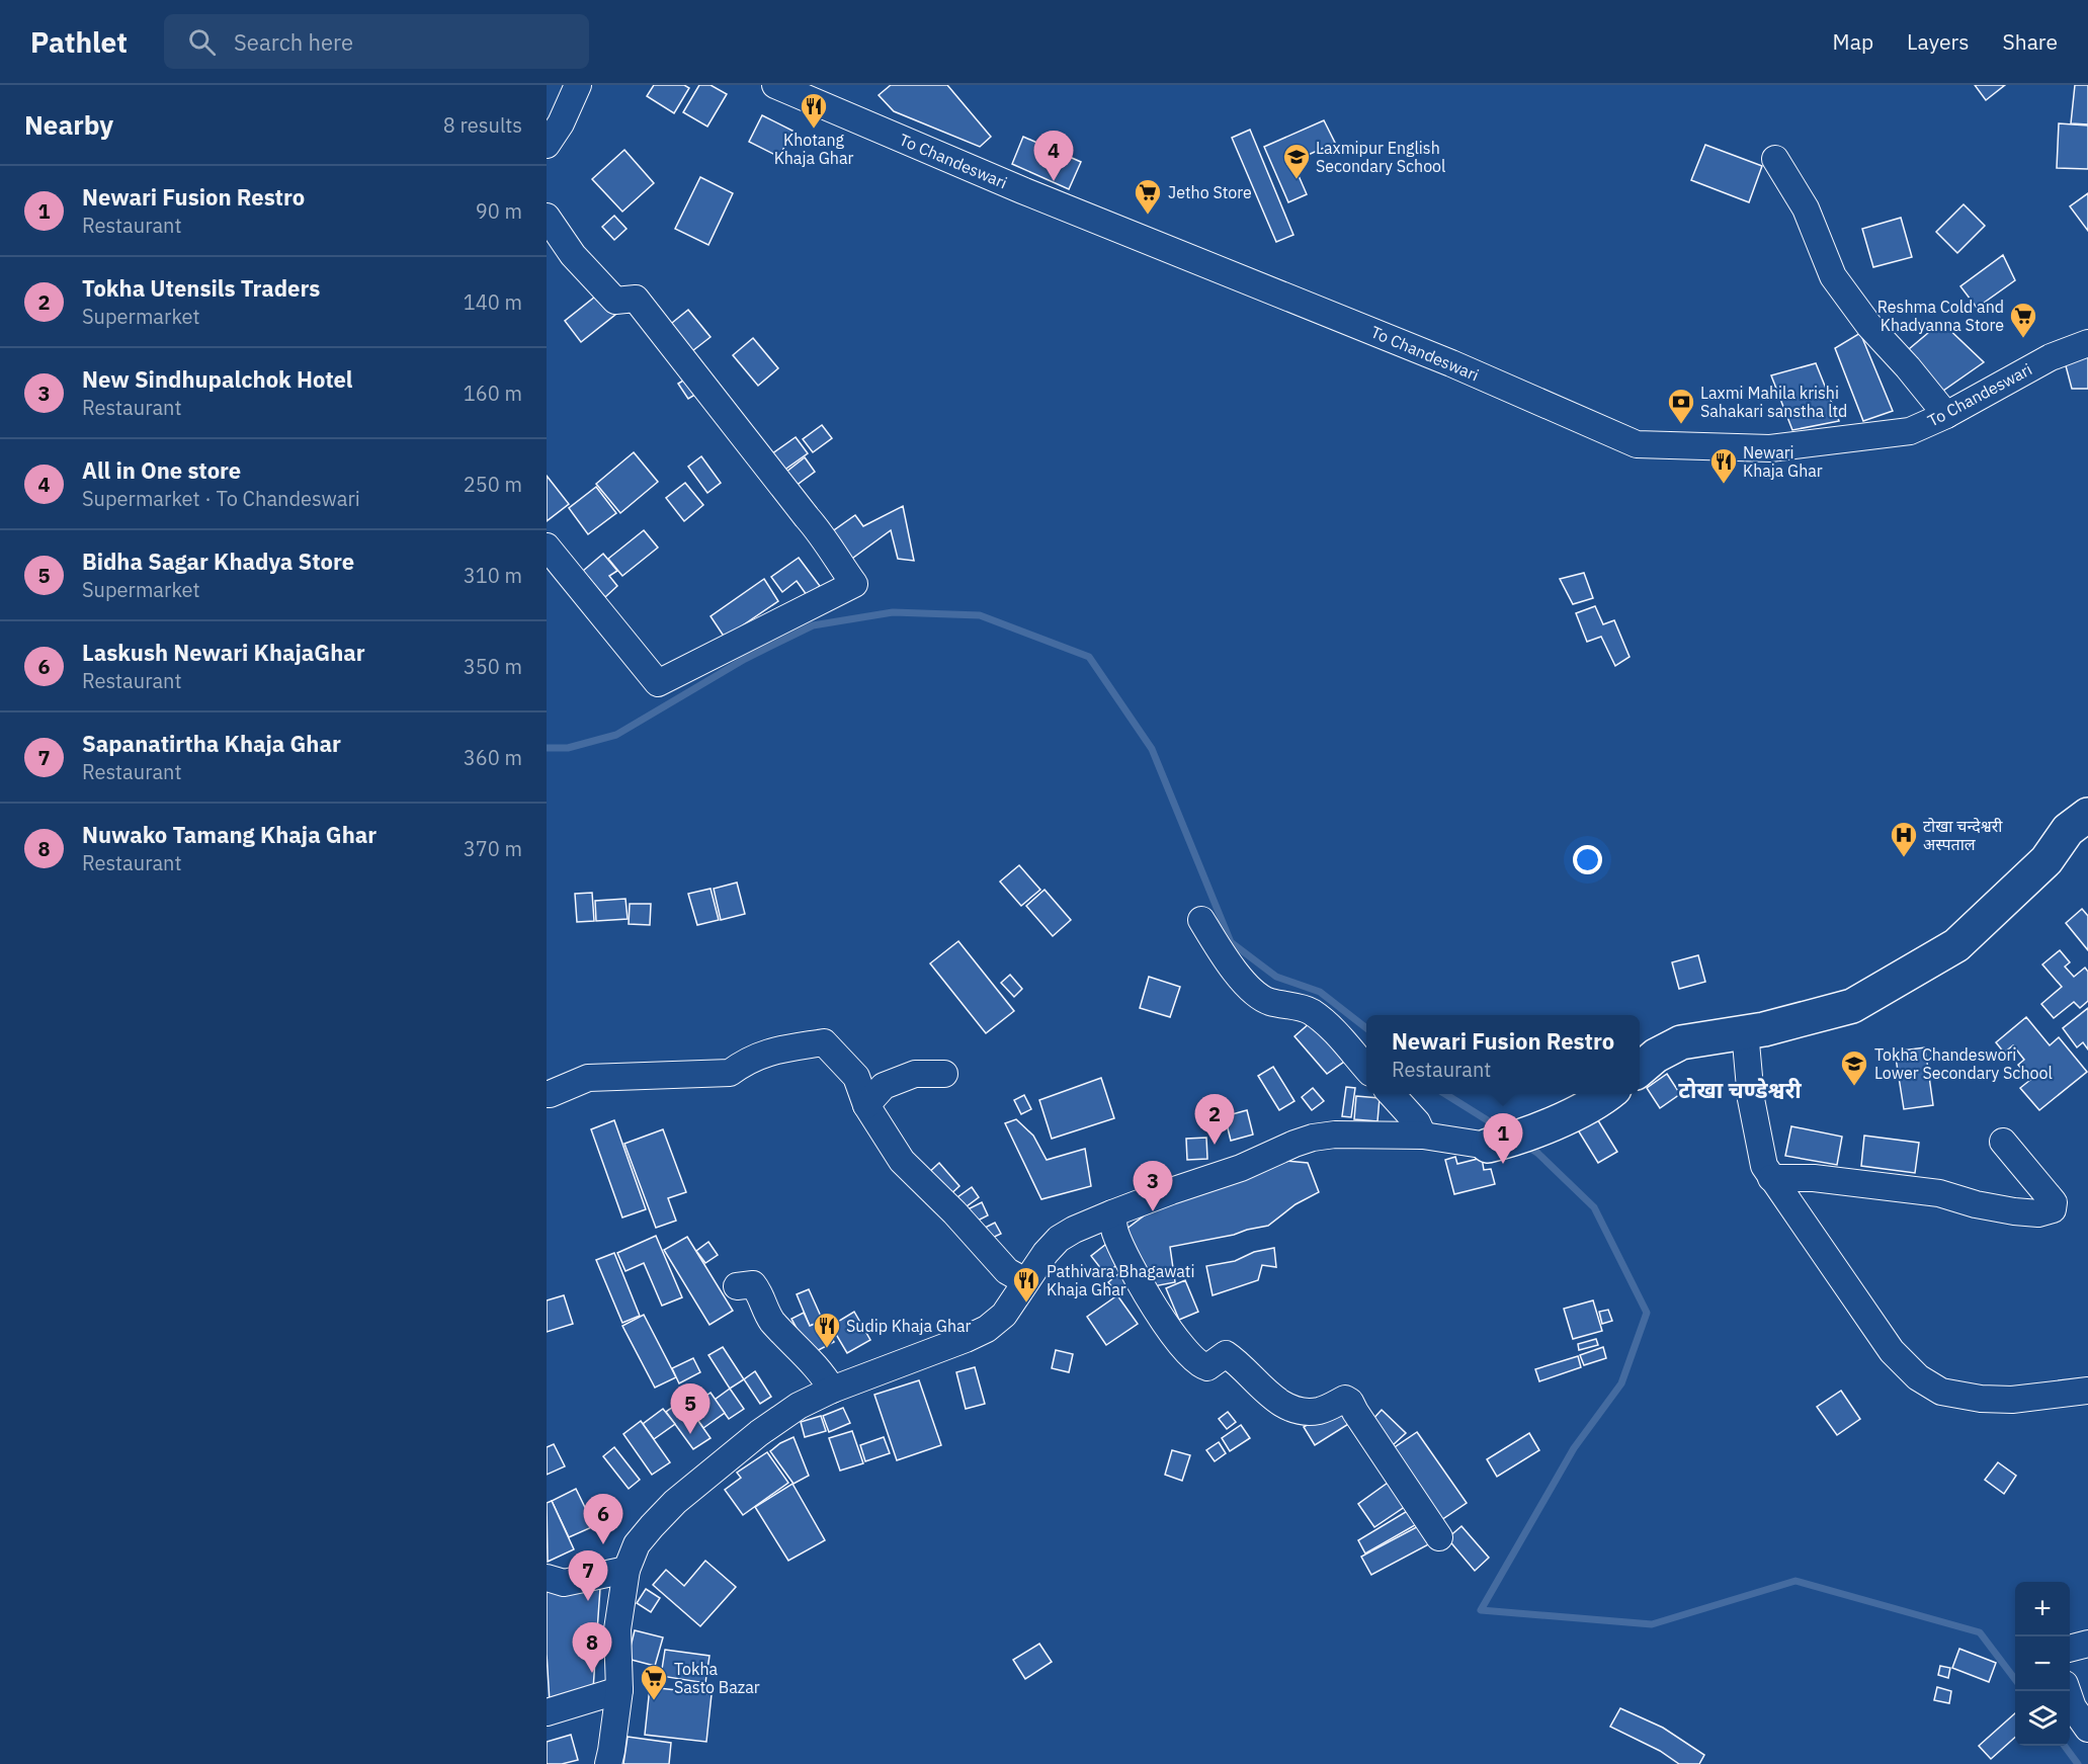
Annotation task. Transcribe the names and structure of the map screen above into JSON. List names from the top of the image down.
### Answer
{
  "streets": {
    "street": ["To Chandeswari"]
  },
  "districts": ["टोखा चण्डेश्वरी"],
  "places": {
    "restaurant": [
      "Khotang Khaja Ghar",
      "Newari Khaja Ghar",
      "Pathivara Bhagawati Khaja Ghar",
      "Sudip Khaja Ghar"
    ],
    "school or university": ["Laxmipur English Secondary School", "Tokha Chandeswori Lower Secondary School"],
    "supermarket": ["Jetho Store", "Reshma Cold and Khadyanna Store", "Tokha Sasto Bazar"],
    "bank": ["Laxmi Mahila krishi Sahakari sanstha ltd"],
    "hospital": ["टोखा चन्देश्वरी अस्पताल"]
  },
  "page": {
    "header": "Pathlet",
    "search": "Search here",
    "nav": ["Map", "Layers", "Share"],
    "heading": ["Nearby", "8 results"],
    "pins": [
      "4",
      "2",
      "1",
      "3",
      "5",
      "6",
      "7",
      "8"
    ],
    "list": [
      {
        "mark": "1",
        "name": "Newari Fusion Restro",
        "note": "Restaurant",
        "value": "90 m"
      },
      {
        "mark": "2",
        "name": "Tokha Utensils Traders",
        "note": "Supermarket",
        "value": "140 m"
      },
      {
        "mark": "3",
        "name": "New Sindhupalchok Hotel",
        "note": "Restaurant",
        "value": "160 m"
      },
      {
        "mark": "4",
        "name": "All in One store",
        "note": "Supermarket · To Chandeswari",
        "value": "250 m"
      },
      {
        "mark": "5",
        "name": "Bidha Sagar Khadya Store",
        "note": "Supermarket",
        "value": "310 m"
      },
      {
        "mark": "6",
        "name": "Laskush Newari KhajaGhar",
        "note": "Restaurant",
        "value": "350 m"
      },
      {
        "mark": "7",
        "name": "Sapanatirtha Khaja Ghar",
        "note": "Restaurant",
        "value": "360 m"
      },
      {
        "mark": "8",
        "name": "Nuwako Tamang Khaja Ghar",
        "note": "Restaurant",
        "value": "370 m"
      }
    ],
    "popup": ["Newari Fusion Restro", "Restaurant"],
    "map_buttons": ["+", "−"]
  }
}
